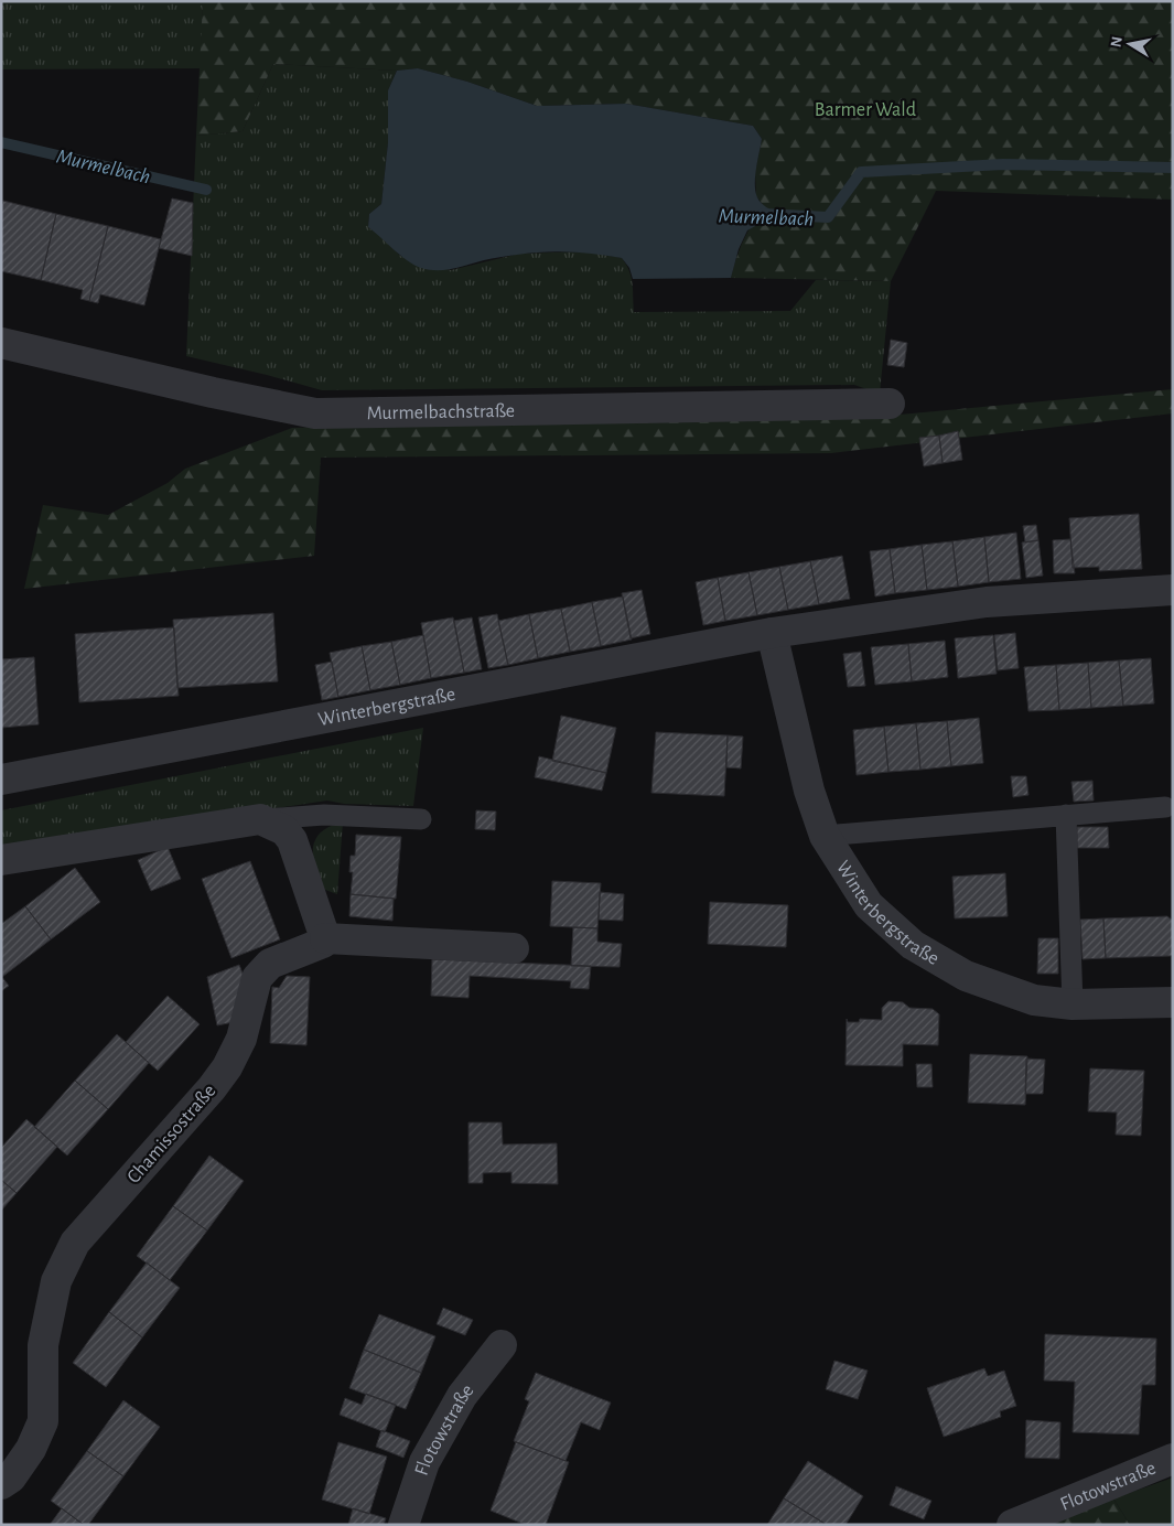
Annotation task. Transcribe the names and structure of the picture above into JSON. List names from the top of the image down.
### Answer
{
  "streets": {
    "street": [
      "Murmelbachstraße",
      "Winterbergstraße",
      "Chamissostraße",
      "Flotowstraße"
    ]
  },
  "water": ["Murmelbach"],
  "parks": ["Barmer Wald"],
  "north": "left"
}
